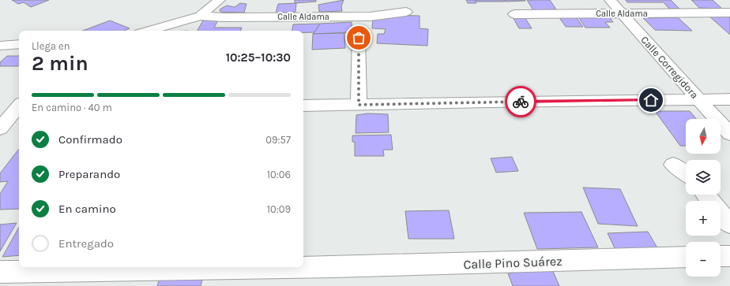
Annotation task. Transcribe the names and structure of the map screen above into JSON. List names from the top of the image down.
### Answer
{
  "streets": {
    "street": ["Calle Aldama", "Calle Corregidora", "Calle Pino Suárez"]
  },
  "crossings": [
    ["Calle Aldama", "Calle Corregidora"]
  ],
  "north": "bottom",
  "page": {
    "heading": ["2 min", "Llega en", "10:25–10:30"],
    "bar": "En camino · 40 m",
    "map_buttons": ["+", "−"],
    "list": [
      ["Confirmado", "09:57"],
      ["Preparando", "10:06"],
      ["En camino", "10:09"],
      "Entregado"
    ]
  }
}
